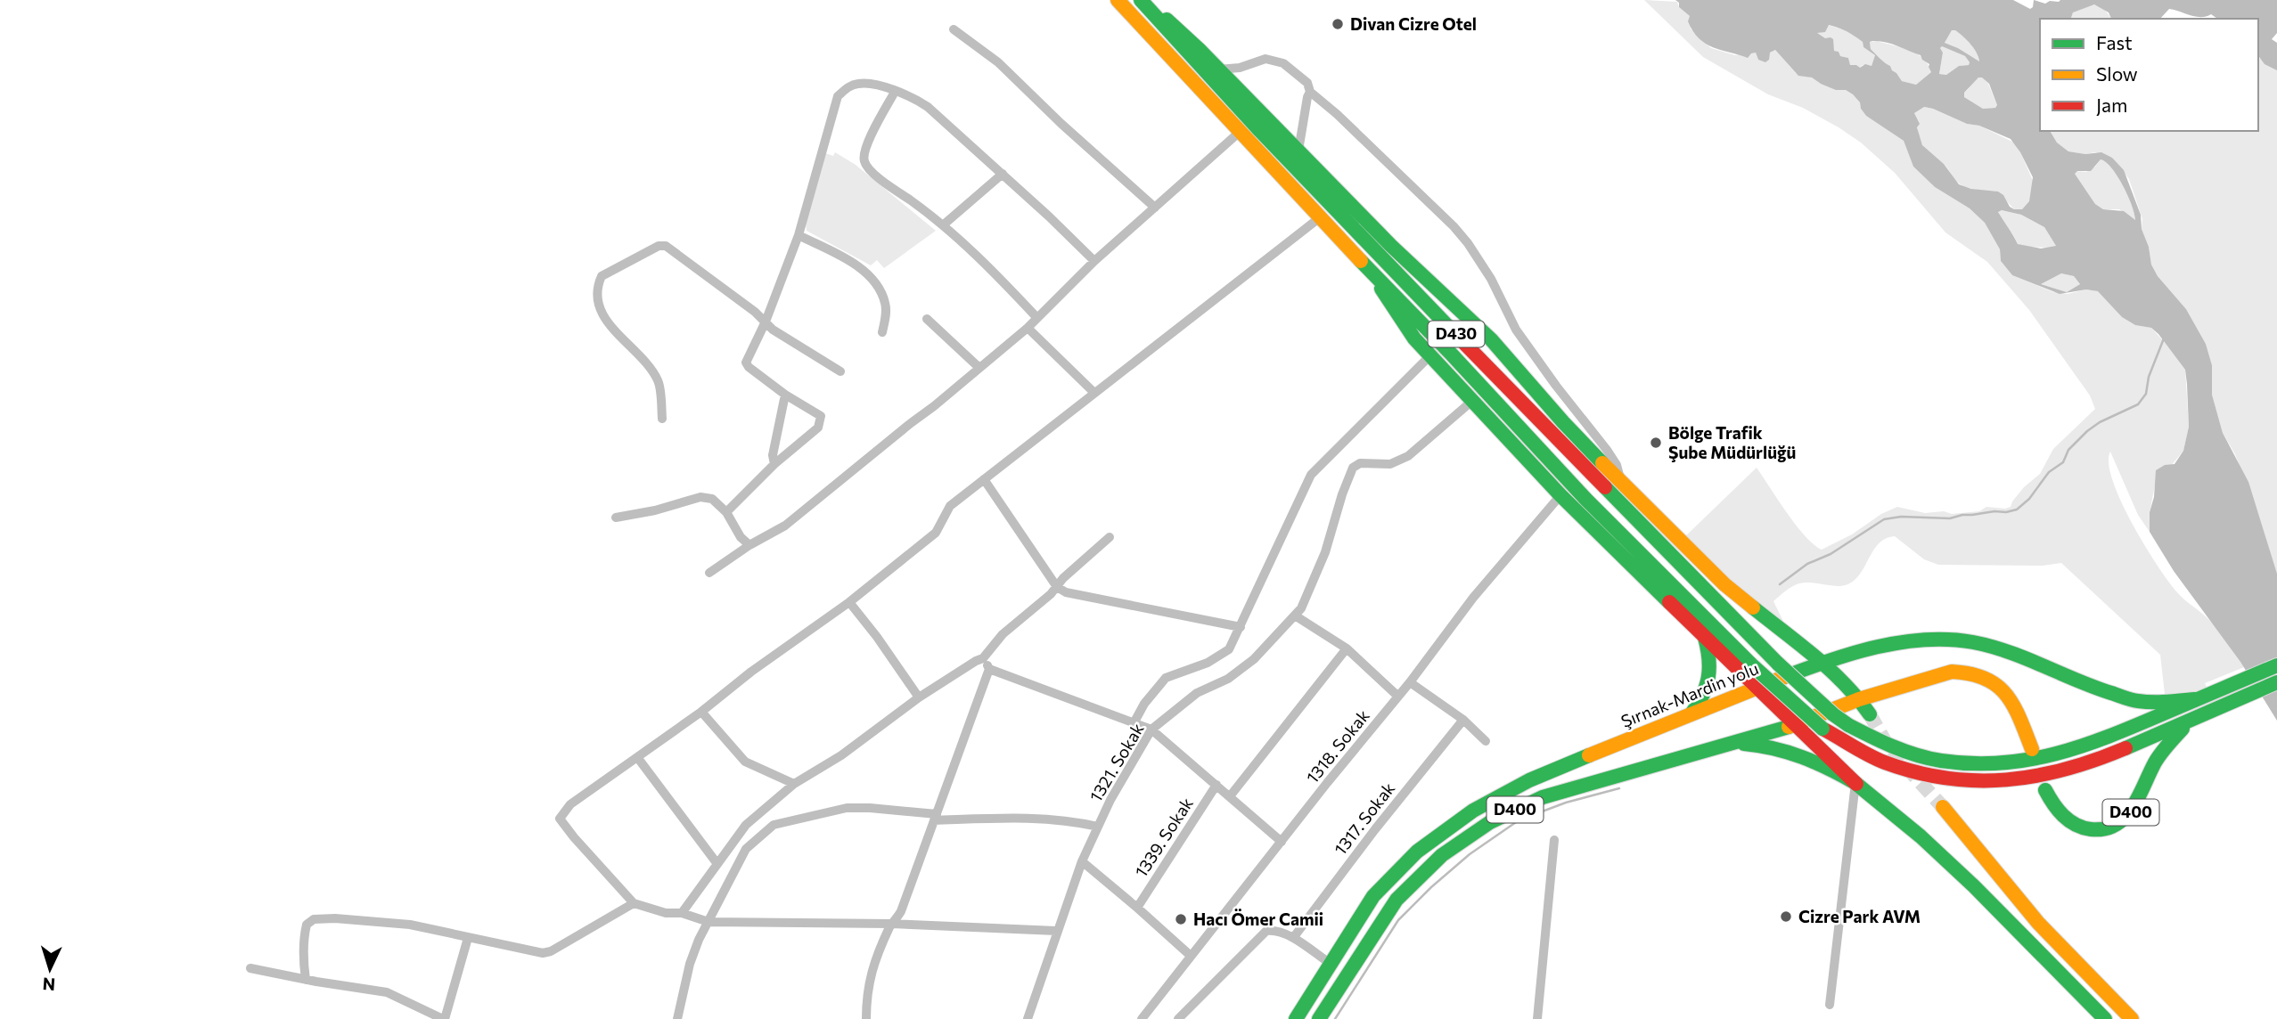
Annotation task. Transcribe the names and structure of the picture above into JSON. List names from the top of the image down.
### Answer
{
  "streets": {
    "main road": ["D430", "Şırnak-Mardin yolu", "D400"],
    "street": [
      "1318. Sokak",
      "1321. Sokak",
      "1317. Sokak",
      "1339. Sokak"
    ]
  },
  "crossings": [
    ["D430", "Şırnak-Mardin yolu"],
    ["D430", "D400"]
  ],
  "places": [
    "Divan Cizre Otel",
    "Bölge Trafik Şube Müdürlüğü",
    "Cizre Park AVM",
    "Hacı Ömer Camii"
  ],
  "legend": ["Fast", "Slow", "Jam"],
  "north": "bottom"
}
